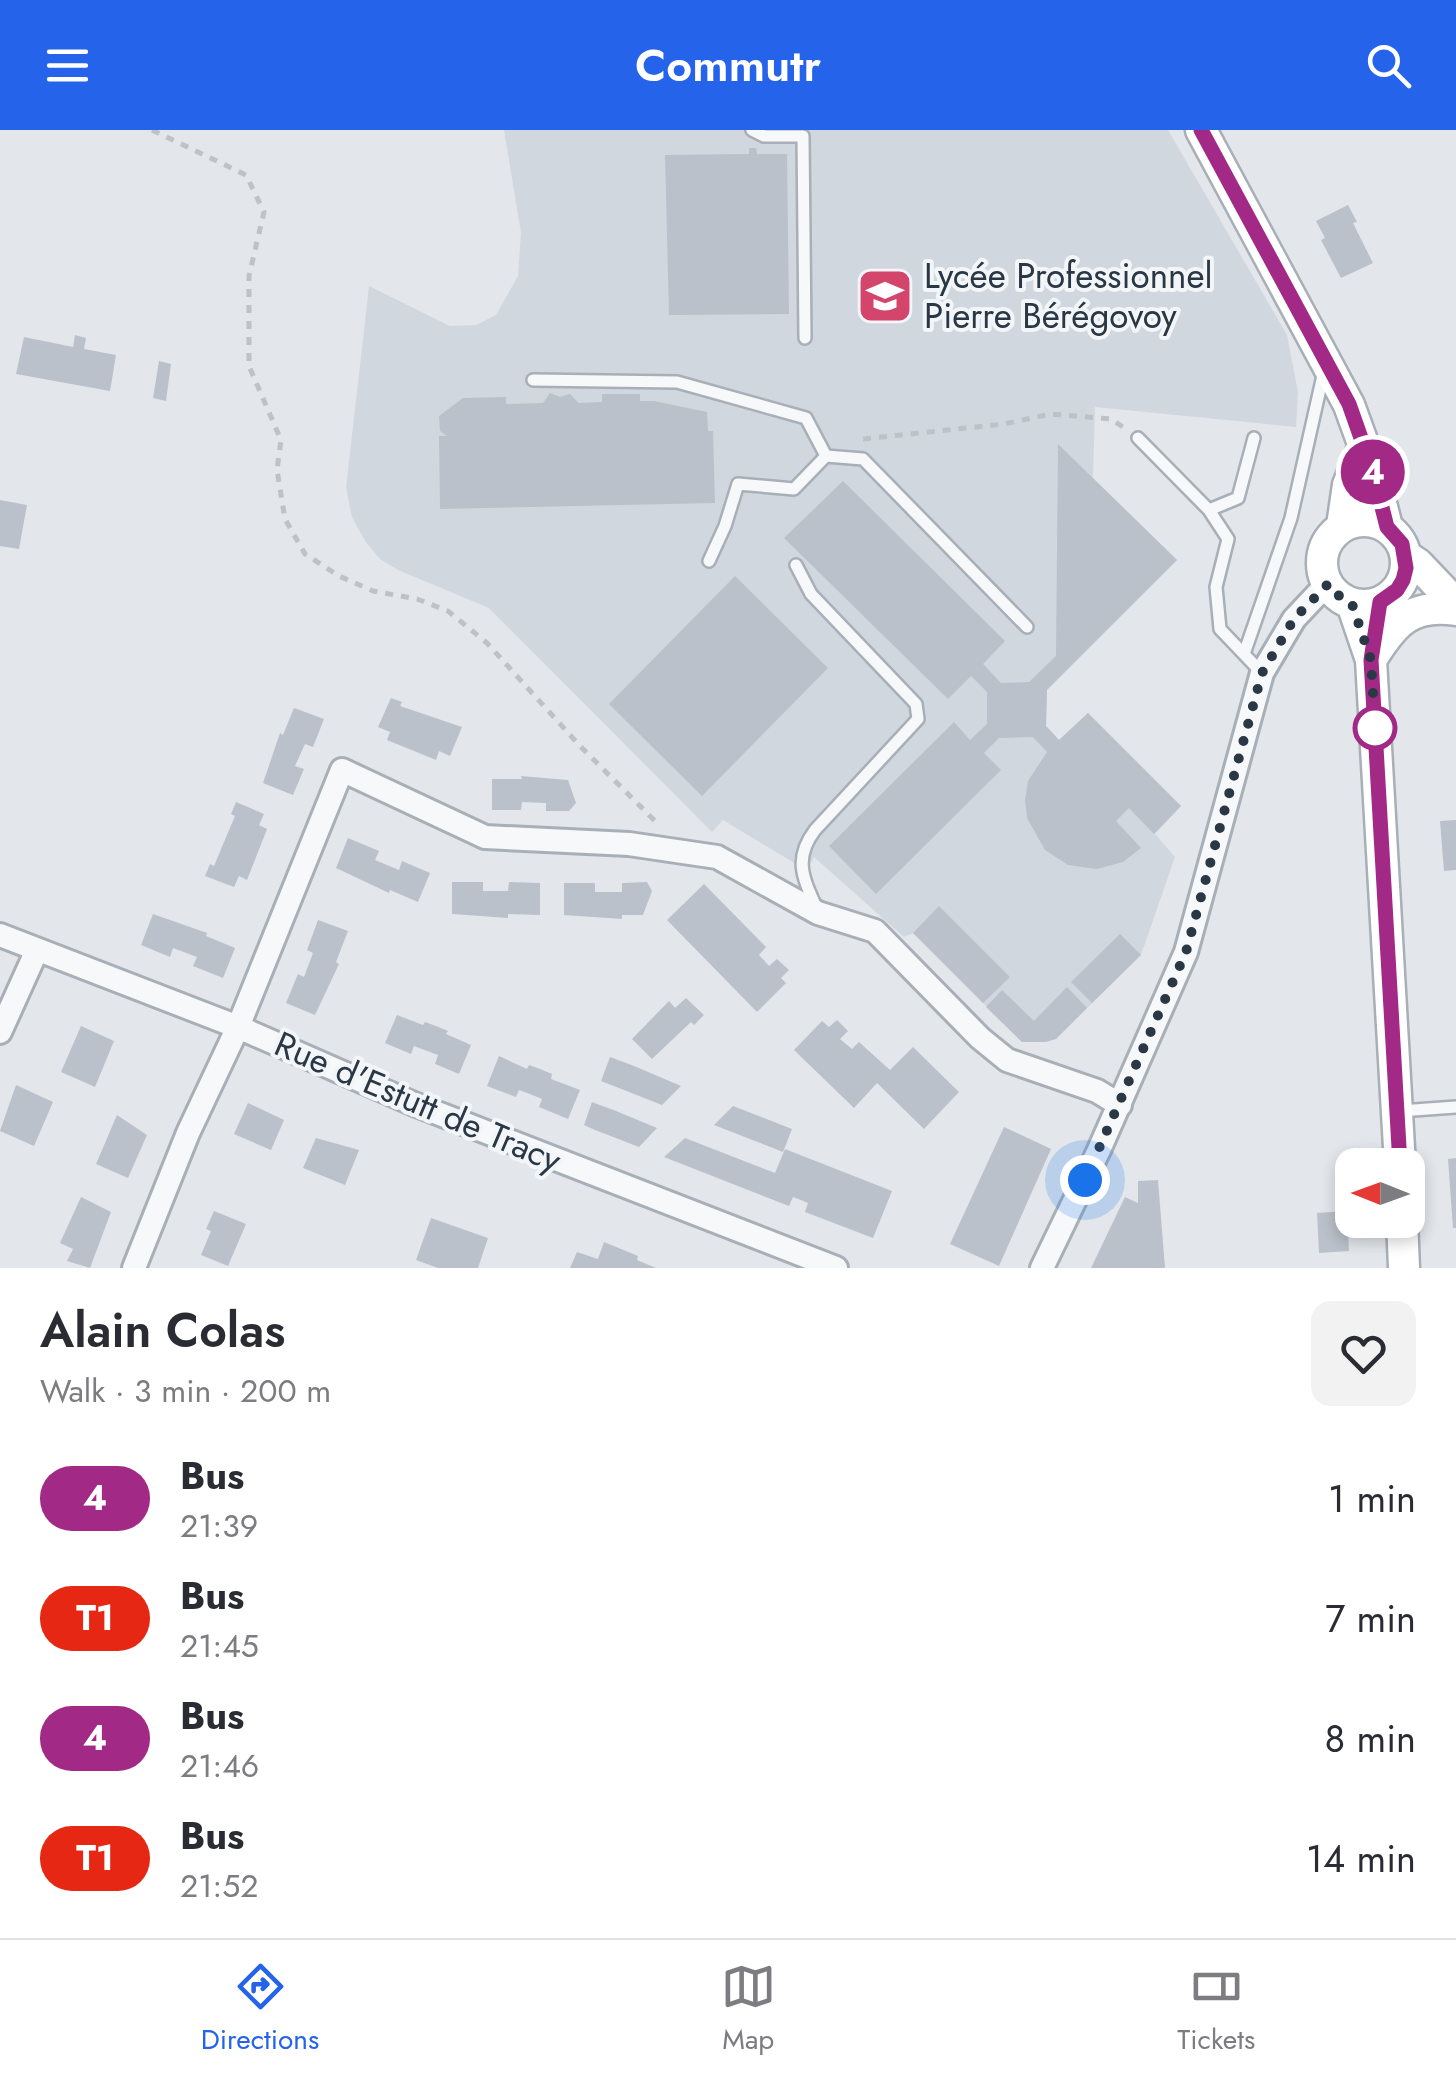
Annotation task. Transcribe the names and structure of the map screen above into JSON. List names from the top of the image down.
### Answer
{
  "streets": {
    "street": ["Rue d'Estutt de Tracy"]
  },
  "places": {
    "school or university": ["Lycée Professionnel Pierre Bérégovoy"]
  },
  "lines": ["bus line 4"],
  "north": "left",
  "page": {
    "header": "Commutr",
    "on_map": "4",
    "heading": ["Alain Colas", "Walk · 3 min · 200 m"],
    "list": [
      {
        "mark": "4",
        "name": "Bus",
        "note": "21:39",
        "value": "1 min"
      },
      {
        "mark": "T1",
        "name": "Bus",
        "note": "21:45",
        "value": "7 min"
      },
      {
        "mark": "4",
        "name": "Bus",
        "note": "21:46",
        "value": "8 min"
      },
      {
        "mark": "T1",
        "name": "Bus",
        "note": "21:52",
        "value": "14 min"
      }
    ],
    "tabs": ["Directions", "Map", "Tickets"]
  }
}
